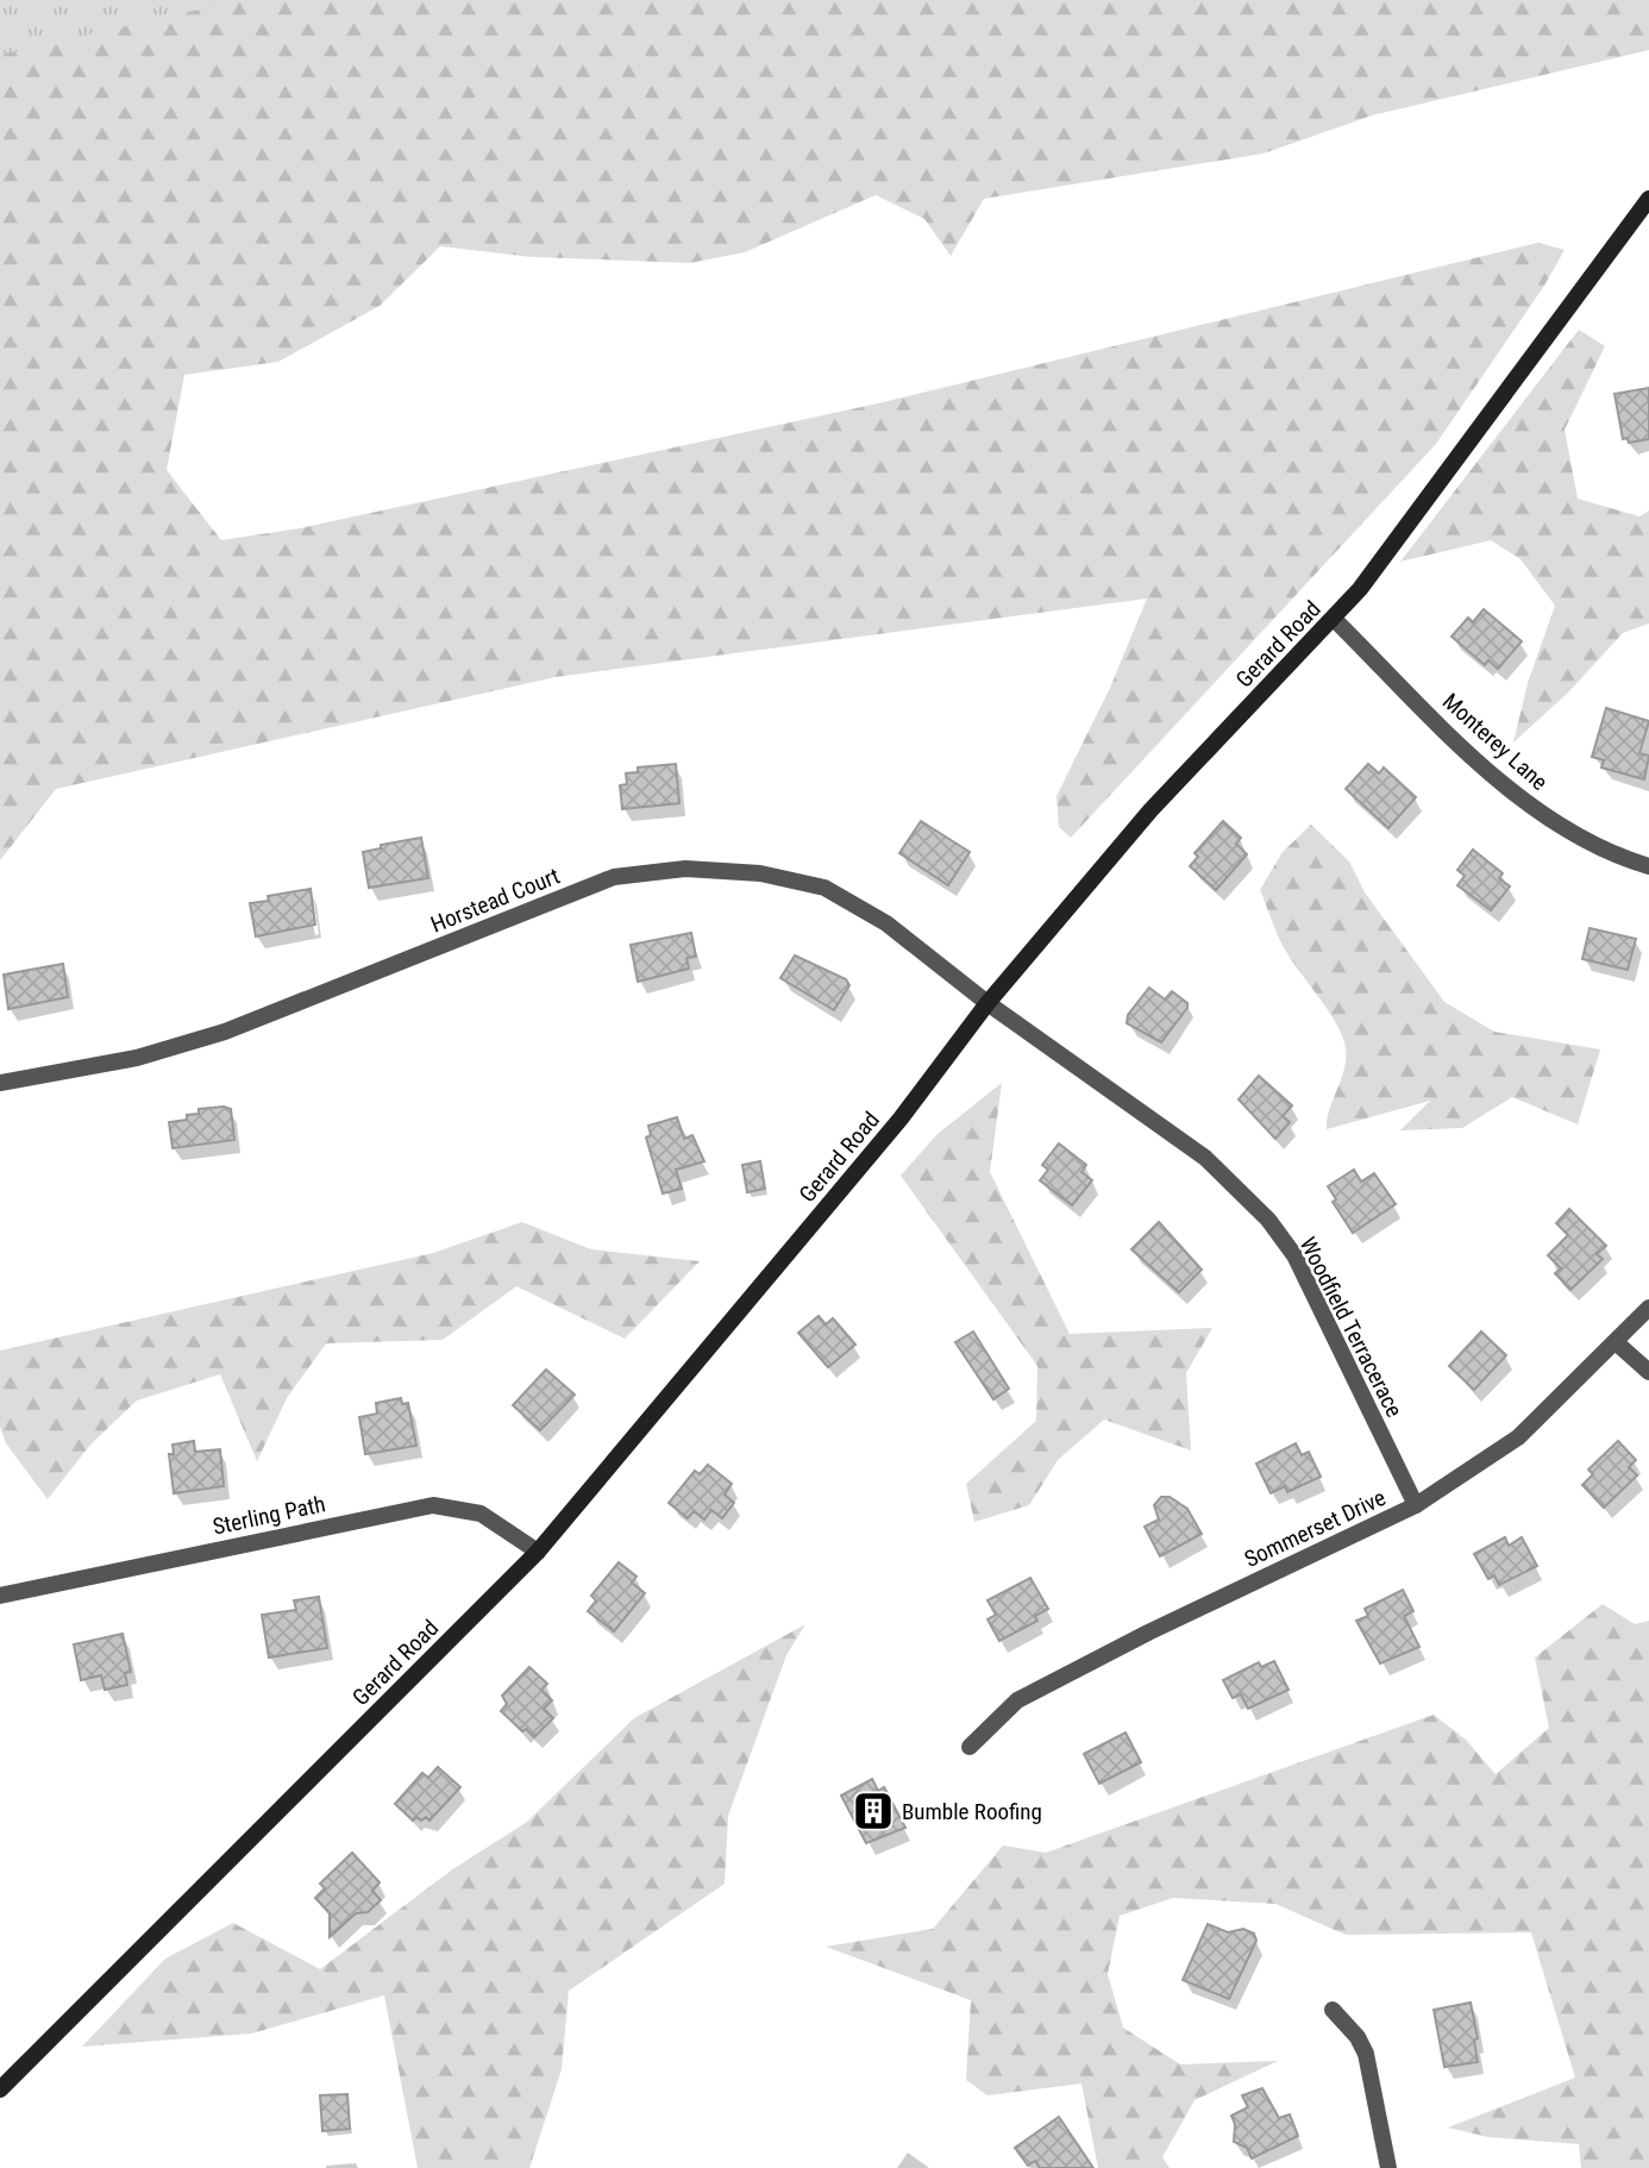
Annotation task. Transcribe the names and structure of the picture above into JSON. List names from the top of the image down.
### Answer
{
  "streets": {
    "street": [
      "Gerard Road",
      "Monterey Lane",
      "Horstead Court",
      "Woodfield Terracerace",
      "Sterling Path",
      "Sommerset Drive"
    ]
  },
  "crossings": [
    ["Gerard Road", "Monterey Lane"],
    ["Gerard Road", "Horstead Court"],
    ["Gerard Road", "Woodfield Terracerace"],
    ["Gerard Road", "Sterling Path"],
    ["Horstead Court", "Woodfield Terracerace"],
    ["Woodfield Terracerace", "Sommerset Drive"]
  ],
  "places": {
    "building": ["Bumble Roofing"]
  }
}
